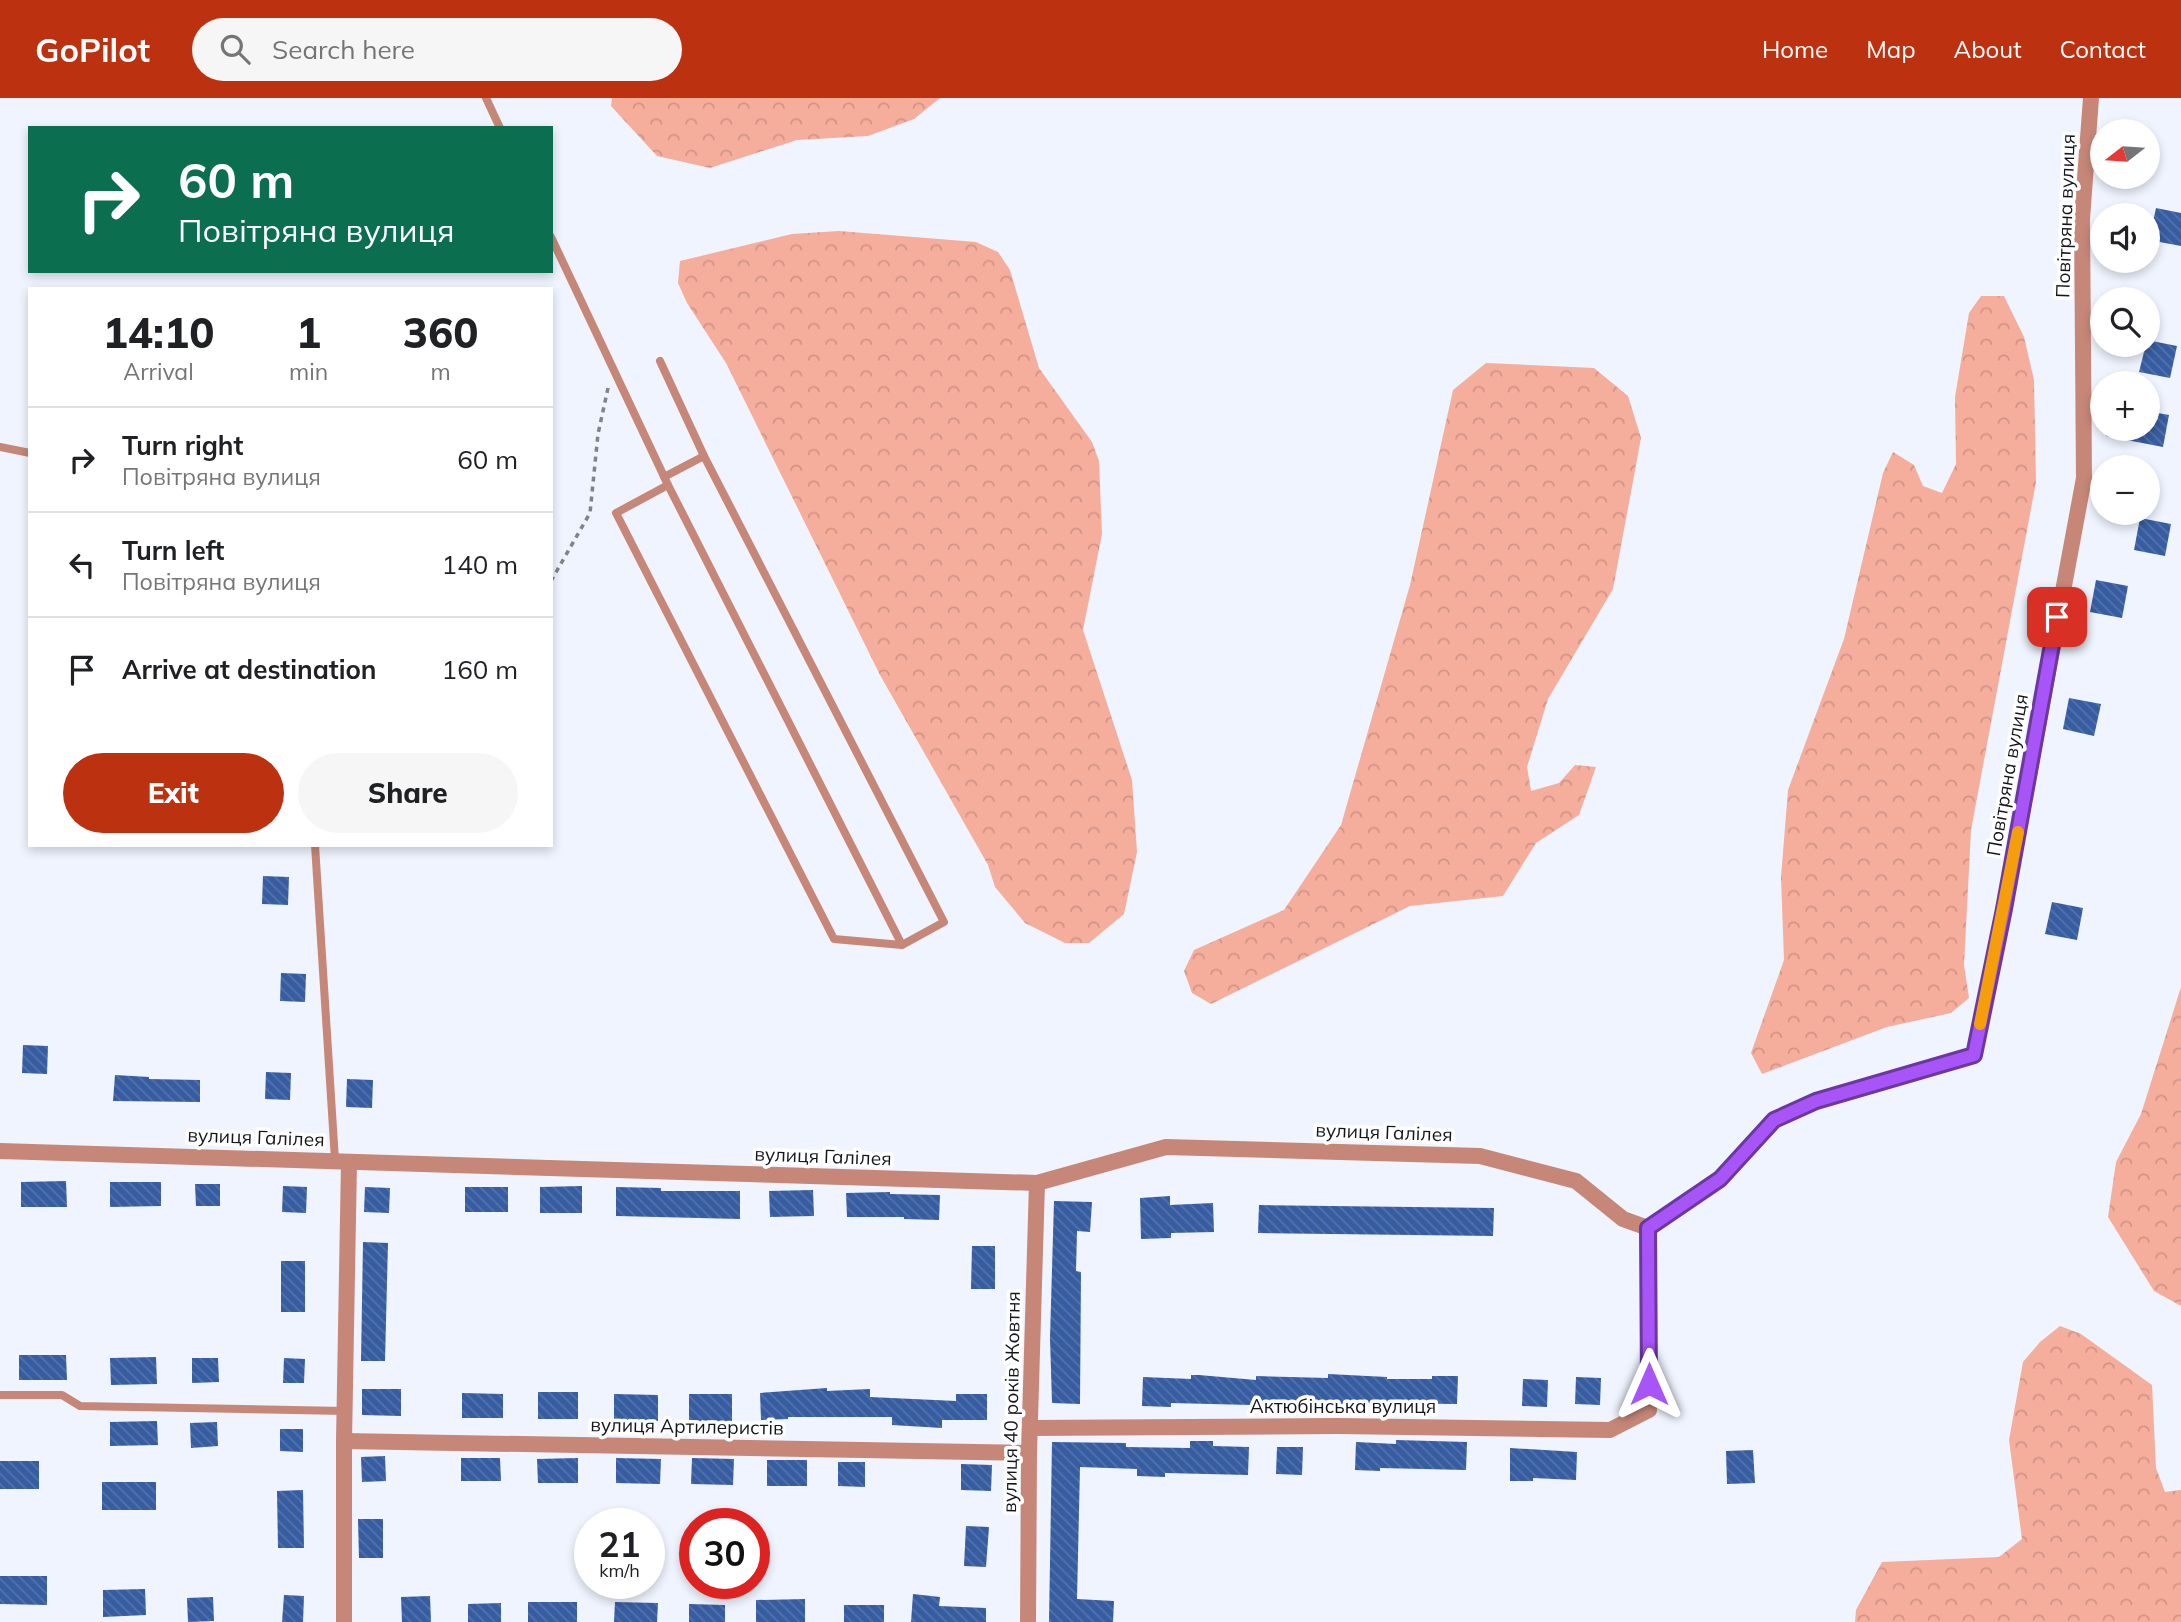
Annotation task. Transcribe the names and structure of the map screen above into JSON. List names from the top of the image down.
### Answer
{
  "streets": {
    "street": [
      "Повітряна вулиця",
      "вулиця Галілея",
      "вулиця 40 років Жовтня",
      "Актюбінська вулиця",
      "вулиця Артилеристів"
    ]
  },
  "crossings": [
    ["Повітряна вулиця", "вулиця Галілея"],
    ["Повітряна вулиця", "Актюбінська вулиця"],
    ["вулиця Галілея", "вулиця 40 років Жовтня"],
    ["вулиця Галілея", "Актюбінська вулиця"],
    ["вулиця 40 років Жовтня", "Актюбінська вулиця"],
    ["вулиця 40 років Жовтня", "вулиця Артилеристів"]
  ],
  "north": "left",
  "page": {
    "header": "GoPilot",
    "search": "Search here",
    "nav": [
      "Home",
      "Map",
      "About",
      "Contact"
    ],
    "map_buttons": ["+", "−"],
    "turn": ["60 m", "Повітряна вулиця"],
    "eta": [
      "14:10",
      "Arrival",
      "1",
      "min",
      "360",
      "m"
    ],
    "list": [
      {
        "name": "Turn right",
        "note": "Повітряна вулиця",
        "value": "60 m"
      },
      {
        "name": "Turn left",
        "note": "Повітряна вулиця",
        "value": "140 m"
      },
      {
        "name": "Arrive at destination",
        "value": "160 m"
      }
    ],
    "buttons": ["Exit", "Share"],
    "speed": "21 km/h",
    "limit": "30"
  }
}
